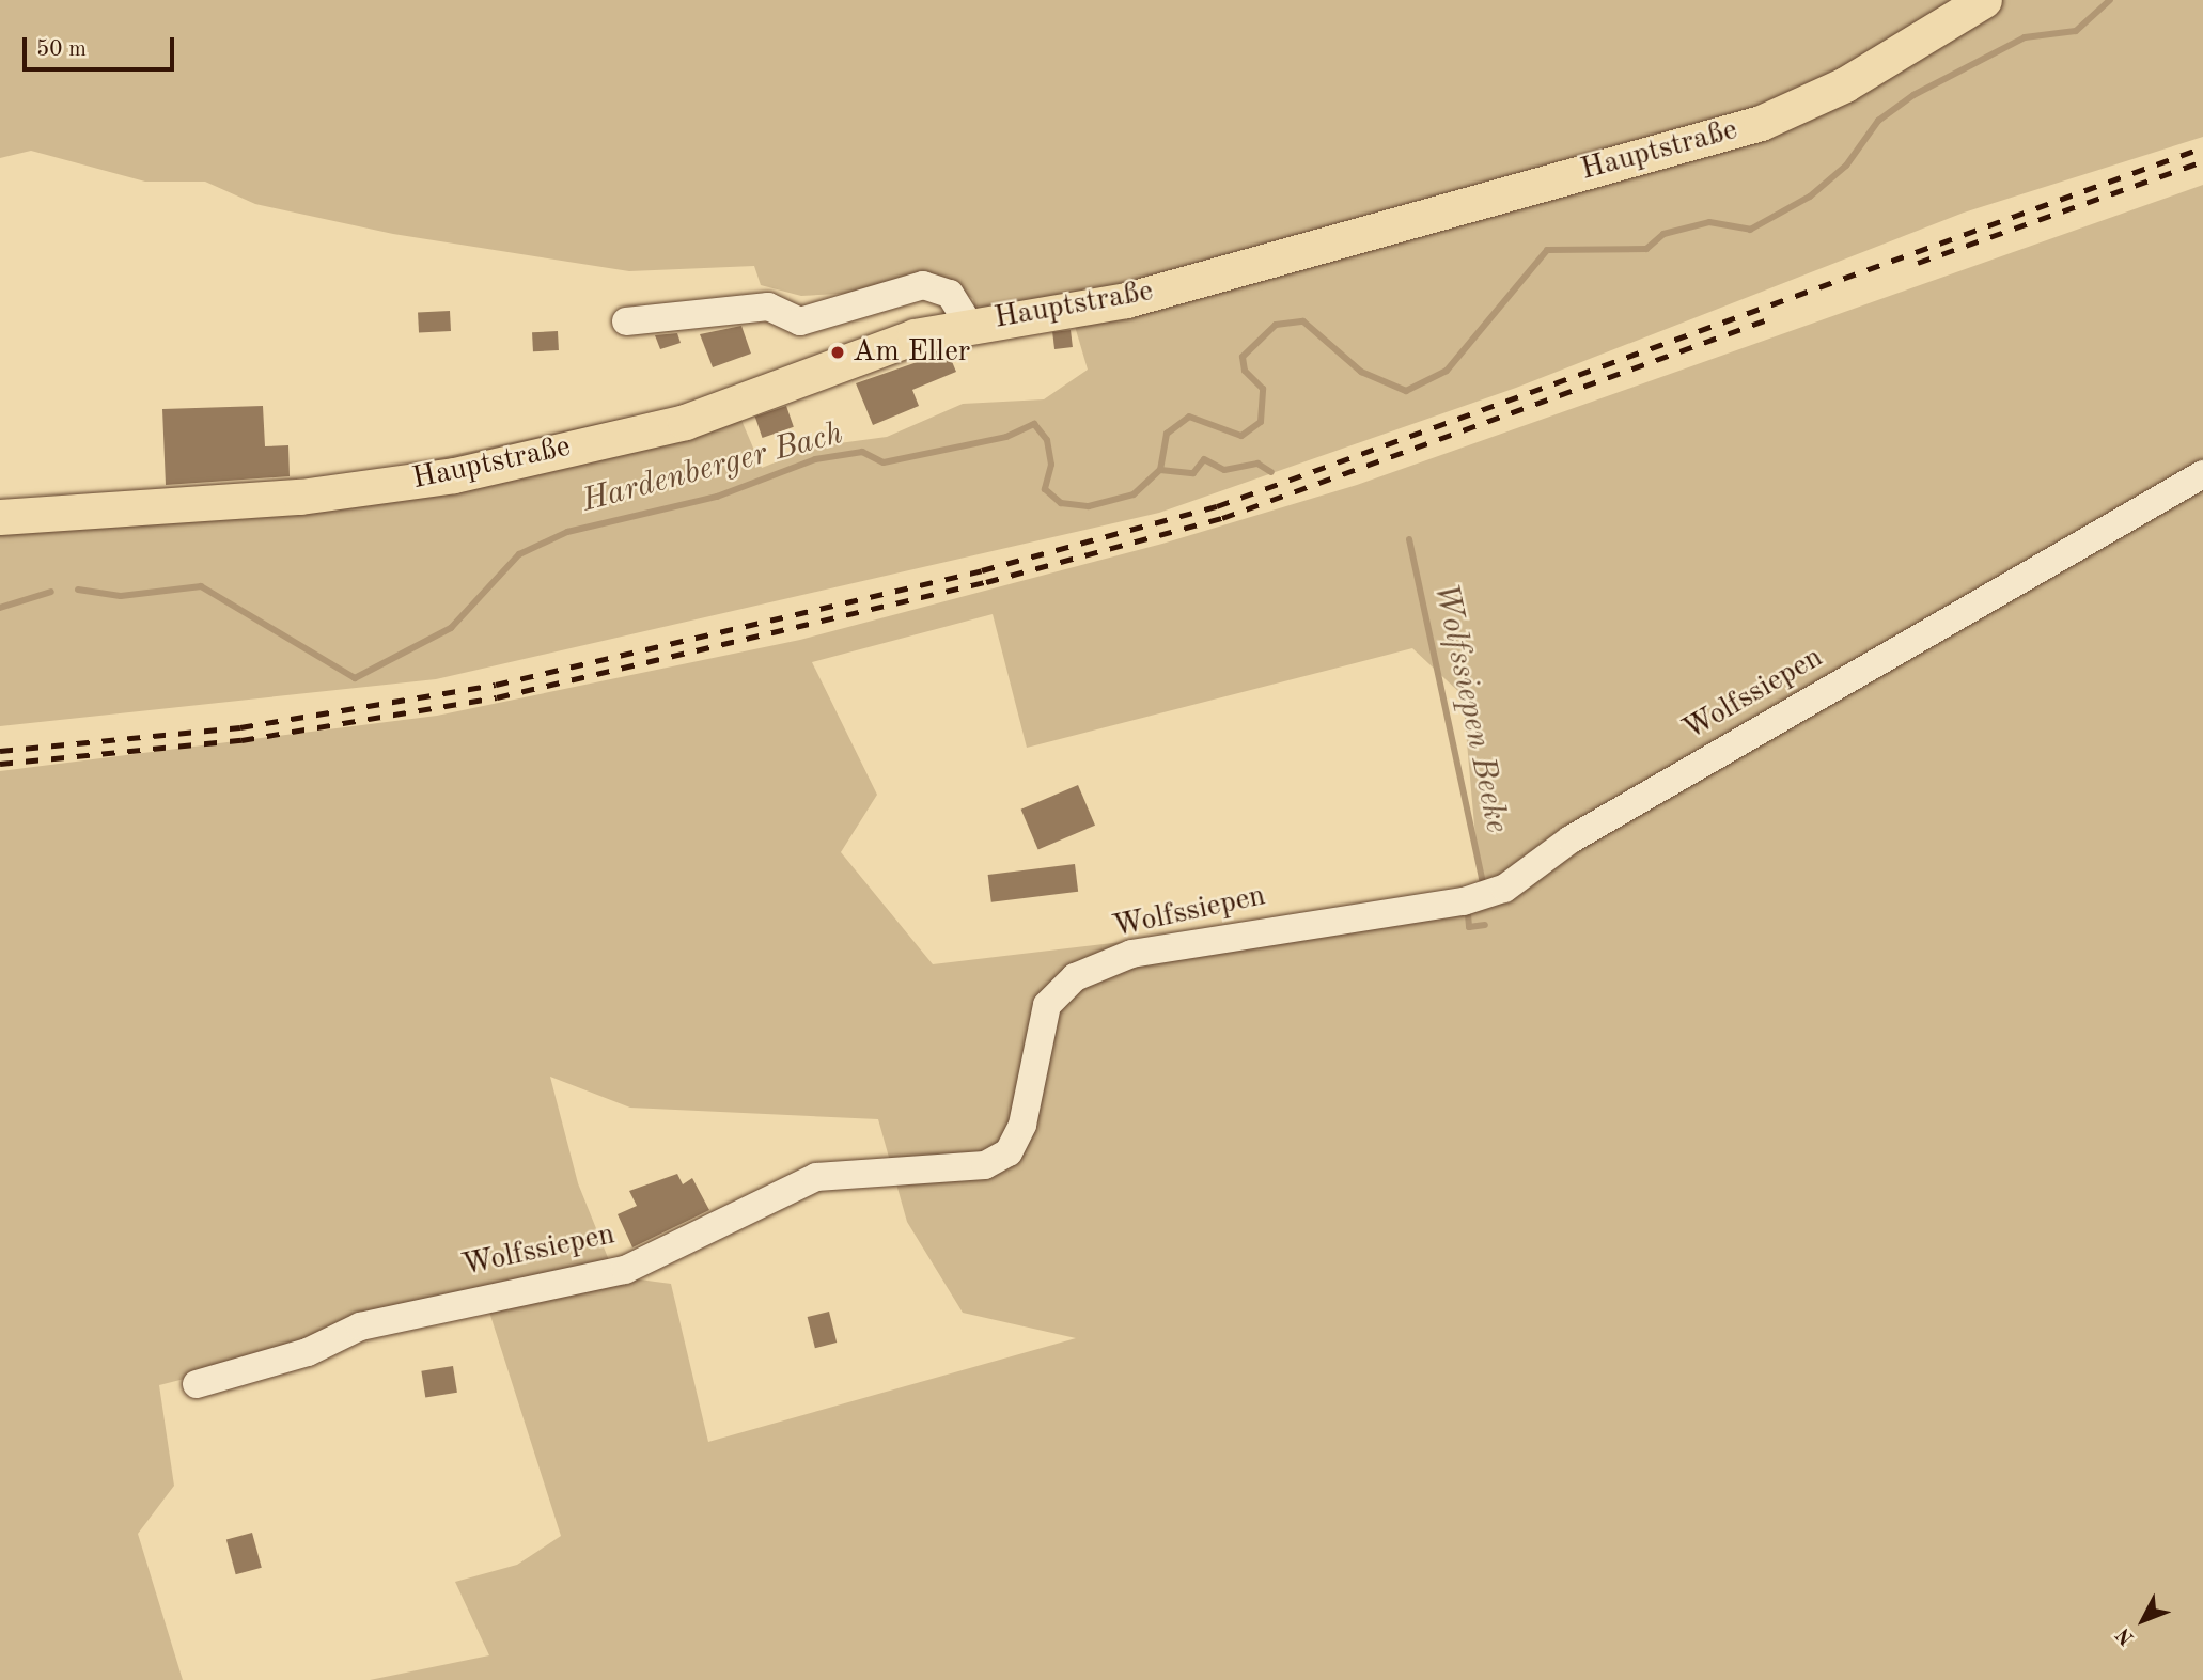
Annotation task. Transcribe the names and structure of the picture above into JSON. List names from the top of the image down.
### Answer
{
  "streets": {
    "main road": ["Hauptstraße"],
    "street": ["Wolfssiepen"]
  },
  "water": ["Hardenberger Bach", "Wolfssiepen Beeke"],
  "places": ["Am Eller"],
  "scale_bar": "50 m",
  "north": "bottom left"
}
